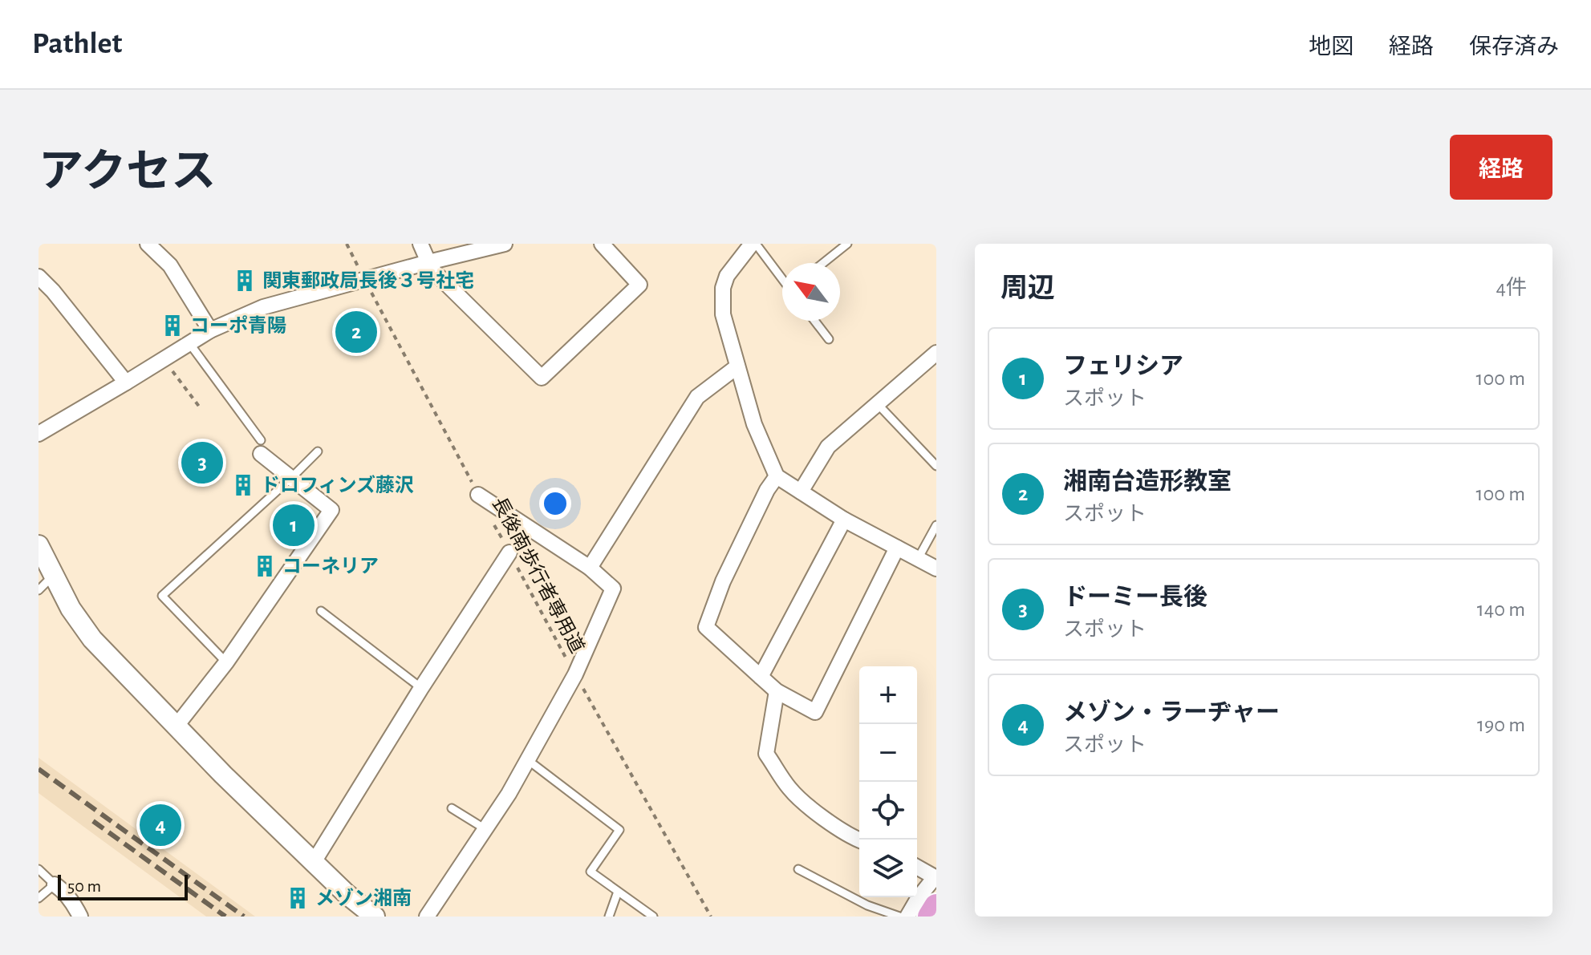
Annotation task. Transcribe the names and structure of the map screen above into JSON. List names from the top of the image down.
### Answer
{
  "streets": {
    "path": ["長後南歩行者専用道"]
  },
  "places": {
    "building": [
      "関東郵政局長後３号社宅",
      "コーポ青陽",
      "ドロフィンズ藤沢",
      "コーネリア",
      "メゾン湘南"
    ]
  },
  "scale_bar": "50 m",
  "north": "top left",
  "page": {
    "header": "Pathlet",
    "nav": ["地図", "経路", "保存済み"],
    "title": "アクセス",
    "buttons": "経路",
    "heading": ["周辺", "4件"],
    "pins": [
      "2",
      "3",
      "1",
      "4"
    ],
    "list": [
      {
        "mark": "1",
        "name": "フェリシア",
        "note": "スポット",
        "value": "100 m"
      },
      {
        "mark": "2",
        "name": "湘南台造形教室",
        "note": "スポット",
        "value": "100 m"
      },
      {
        "mark": "3",
        "name": "ドーミー長後",
        "note": "スポット",
        "value": "140 m"
      },
      {
        "mark": "4",
        "name": "メゾン・ラーヂャー",
        "note": "スポット",
        "value": "190 m"
      }
    ],
    "map_buttons": ["+", "−"],
    "scale": "50 m"
  }
}
